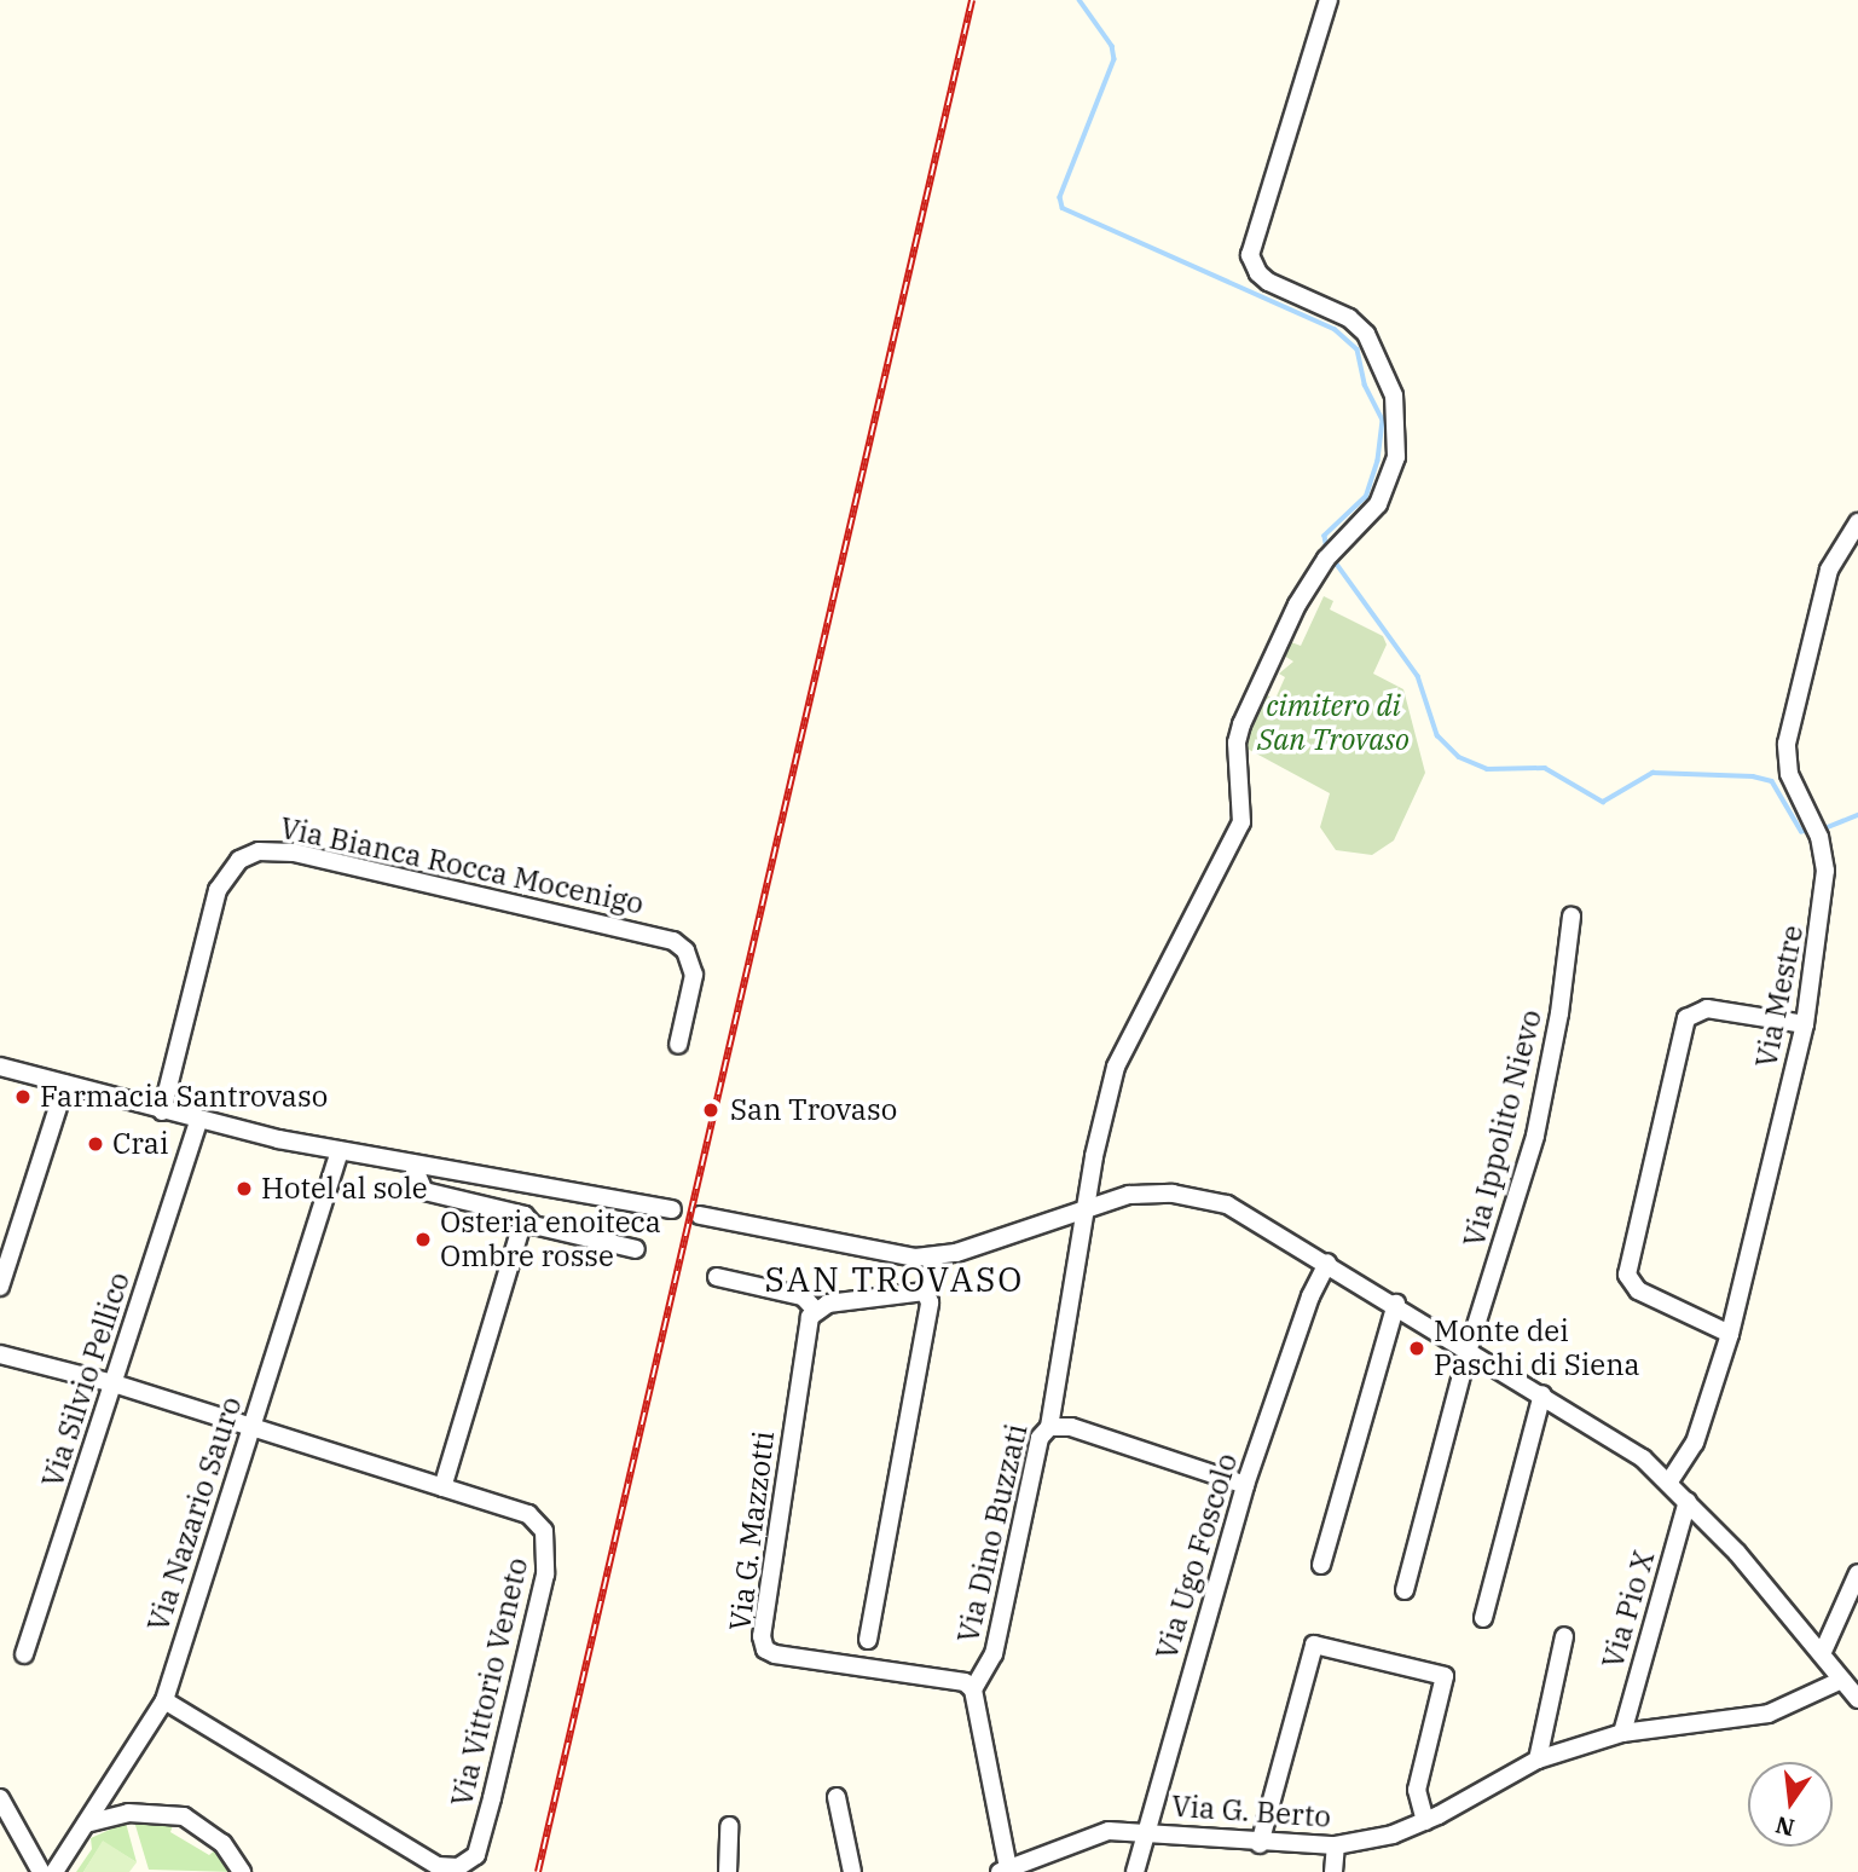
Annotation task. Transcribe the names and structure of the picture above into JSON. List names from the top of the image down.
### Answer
{
  "streets": {
    "street": [
      "Via Bianca Rocca Mocenigo",
      "Via Mestre",
      "Via Ippolito Nievo",
      "Via Silvio Pellico",
      "Via Nazario Sauro",
      "Via G. Mazzotti",
      "Via Dino Buzzati",
      "Via Ugo Foscolo",
      "Via Pio X",
      "Via Vittorio Veneto",
      "Via G. Berto"
    ]
  },
  "crossings": [
    ["Via Silvio Pellico", "Via Vittorio Veneto"],
    ["Via Nazario Sauro", "Via Vittorio Veneto"],
    ["Via G. Mazzotti", "Via Dino Buzzati"],
    ["Via Dino Buzzati", "Via G. Berto"],
    ["Via Ugo Foscolo", "Via G. Berto"],
    ["Via Pio X", "Via G. Berto"]
  ],
  "districts": ["SAN TROVASO"],
  "parks": ["cimitero di San Trovaso"],
  "places": [
    "Farmacia Santrovaso",
    "San Trovaso",
    "Crai",
    "Hotel al sole",
    "Osteria enoiteca Ombre rosse",
    "Monte dei Paschi di Siena"
  ],
  "north": "bottom"
}
